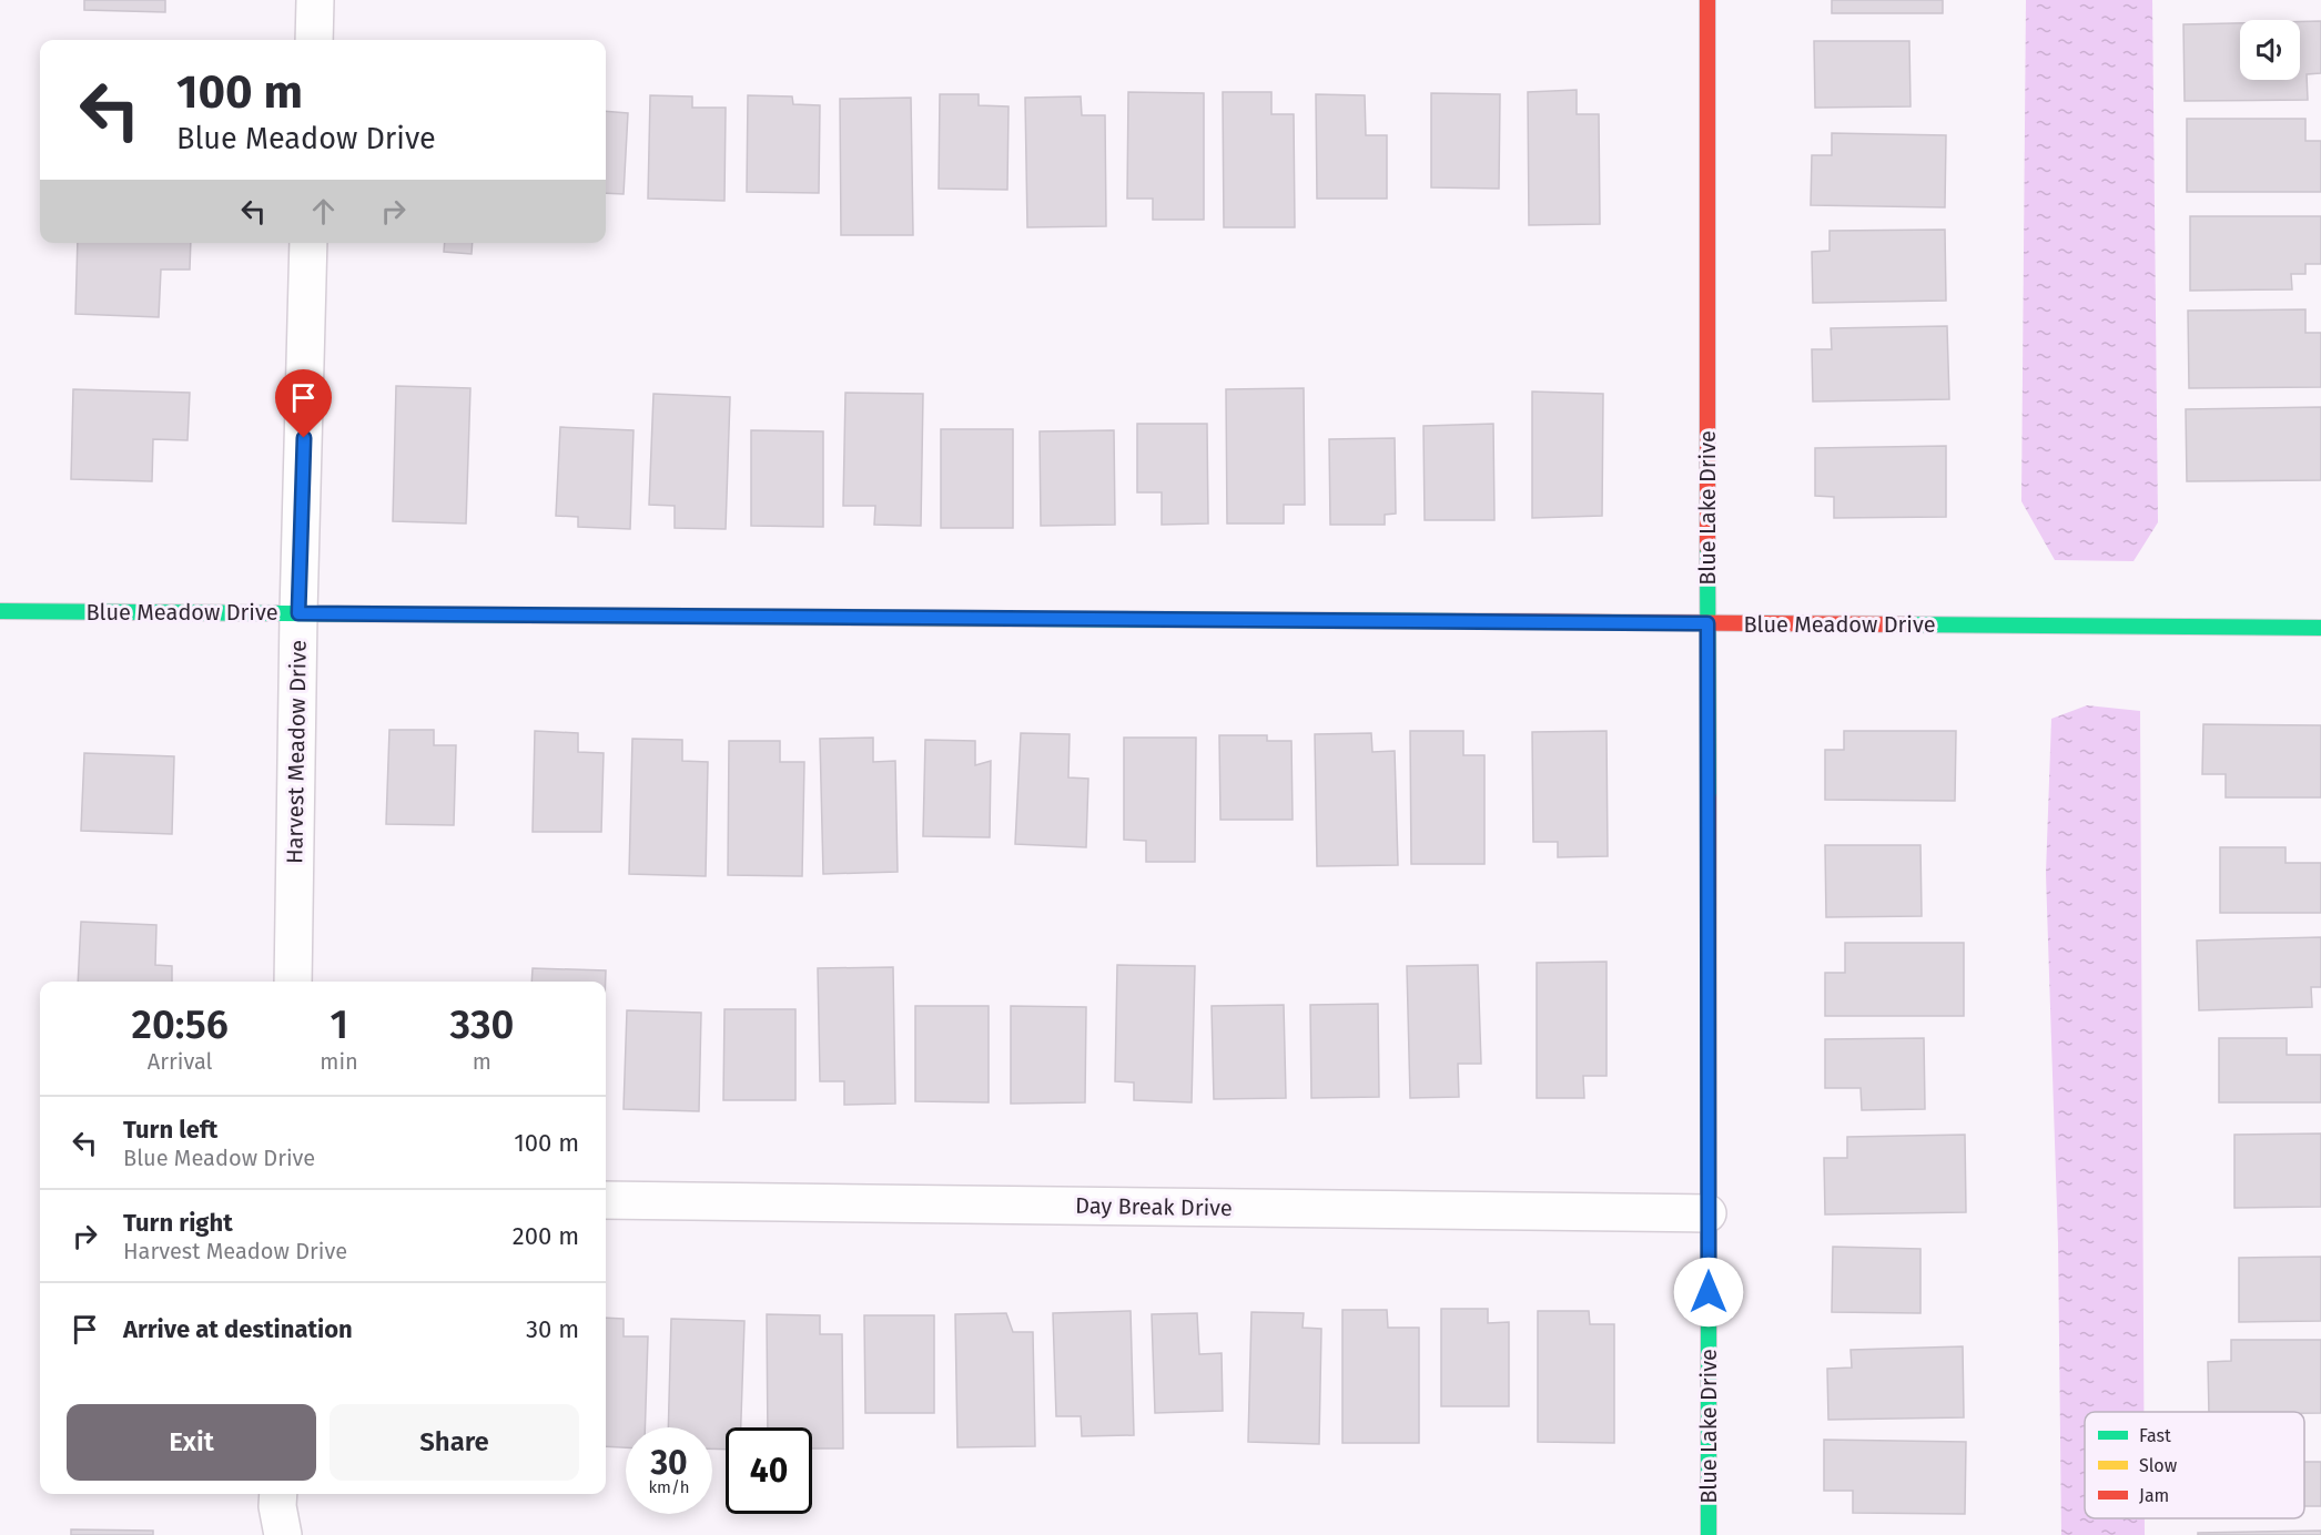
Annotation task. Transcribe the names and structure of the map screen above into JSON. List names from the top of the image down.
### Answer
{
  "streets": {
    "street": [
      "Blue Lake Drive",
      "Blue Meadow Drive",
      "Harvest Meadow Drive",
      "Day Break Drive"
    ]
  },
  "crossings": [
    ["Blue Lake Drive", "Blue Meadow Drive"],
    ["Blue Lake Drive", "Day Break Drive"],
    ["Blue Meadow Drive", "Harvest Meadow Drive"]
  ],
  "legend": ["Fast", "Slow", "Jam"],
  "page": {
    "turn": ["100 m", "Blue Meadow Drive"],
    "eta": [
      "20:56",
      "Arrival",
      "1",
      "min",
      "330",
      "m"
    ],
    "list": [
      {
        "name": "Turn left",
        "note": "Blue Meadow Drive",
        "value": "100 m"
      },
      {
        "name": "Turn right",
        "note": "Harvest Meadow Drive",
        "value": "200 m"
      },
      {
        "name": "Arrive at destination",
        "value": "30 m"
      }
    ],
    "buttons": ["Exit", "Share"],
    "speed": "30 km/h",
    "limit": "40"
  }
}
